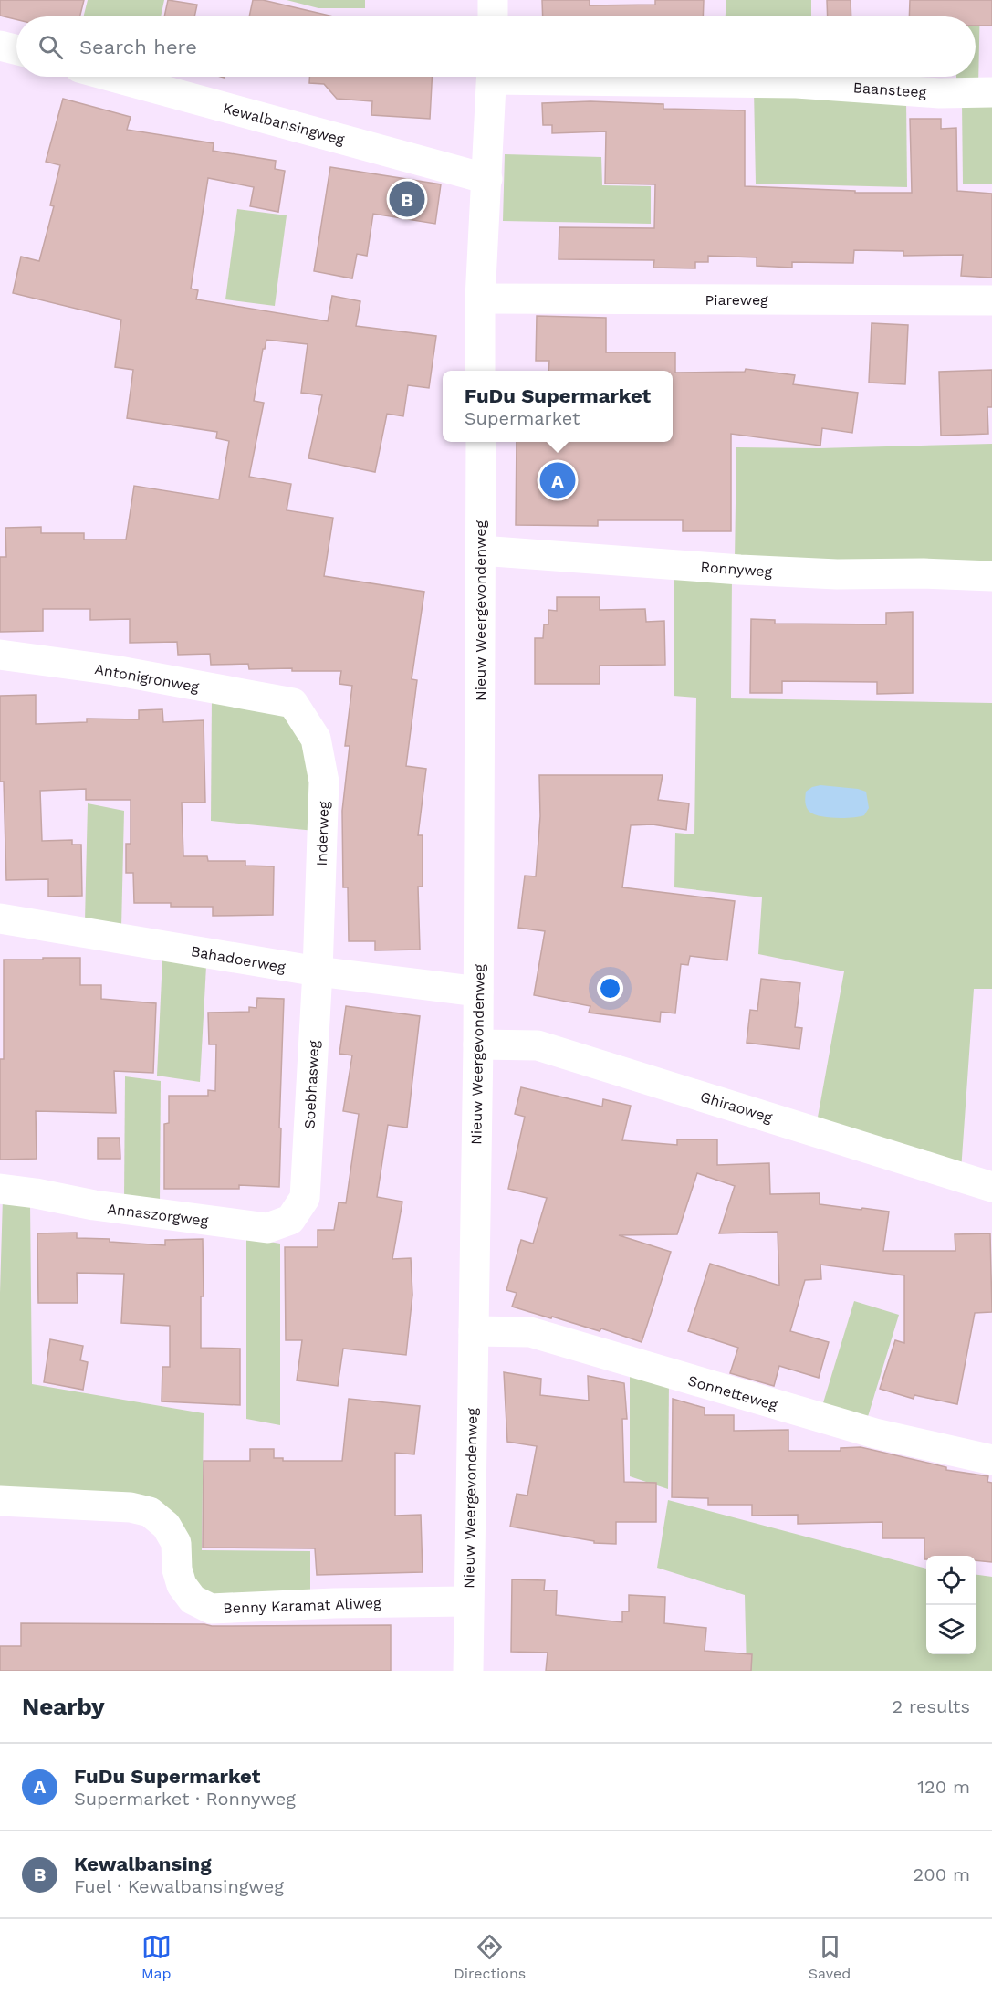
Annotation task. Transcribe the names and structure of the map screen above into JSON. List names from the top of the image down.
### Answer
{
  "streets": {
    "street": [
      "Baansteeg",
      "Kewalbansingweg",
      "Piareweg",
      "Ronnyweg",
      "Nieuw Weergevondenweg",
      "Antonigronweg",
      "Inderweg",
      "Bahadoerweg",
      "Soebhasweg",
      "Ghiraoweg",
      "Annaszorgweg",
      "Sonnetteweg",
      "Benny Karamat Aliweg"
    ]
  },
  "crossings": [
    ["Ronnyweg", "Nieuw Weergevondenweg"],
    ["Nieuw Weergevondenweg", "Bahadoerweg"],
    ["Nieuw Weergevondenweg", "Ghiraoweg"],
    ["Nieuw Weergevondenweg", "Sonnetteweg"],
    ["Nieuw Weergevondenweg", "Benny Karamat Aliweg"],
    ["Antonigronweg", "Inderweg"],
    ["Inderweg", "Bahadoerweg"],
    ["Inderweg", "Soebhasweg"],
    ["Bahadoerweg", "Soebhasweg"],
    ["Soebhasweg", "Annaszorgweg"]
  ],
  "page": {
    "search": "Search here",
    "pins": ["B", "A"],
    "popup": ["FuDu Supermarket", "Supermarket"],
    "heading": ["Nearby", "2 results"],
    "list": [
      {
        "mark": "A",
        "name": "FuDu Supermarket",
        "note": "Supermarket · Ronnyweg",
        "value": "120 m"
      },
      {
        "mark": "B",
        "name": "Kewalbansing",
        "note": "Fuel · Kewalbansingweg",
        "value": "200 m"
      }
    ],
    "nav": ["Map", "Directions", "Saved"]
  }
}
